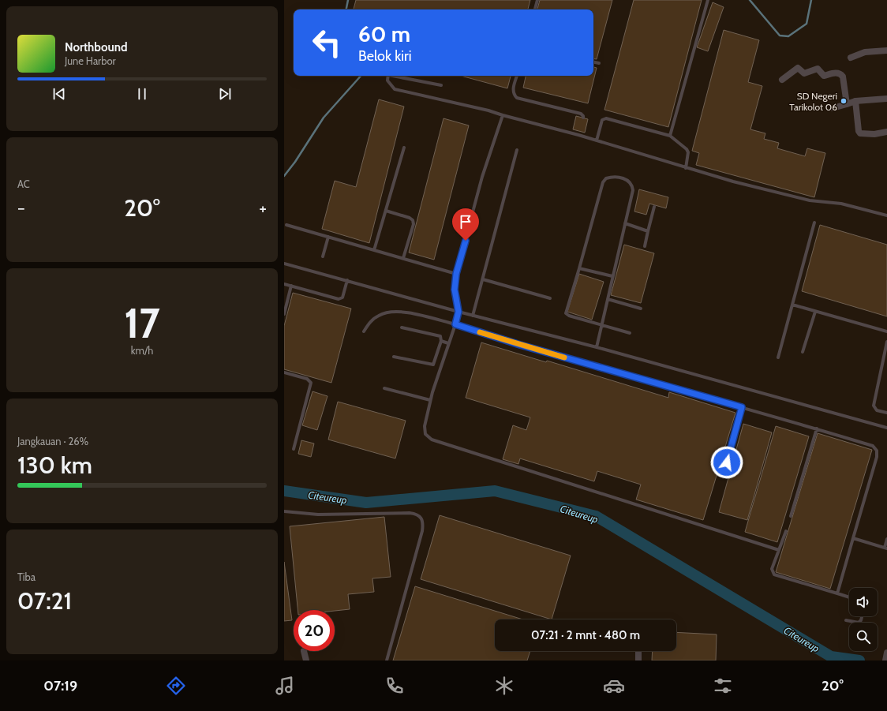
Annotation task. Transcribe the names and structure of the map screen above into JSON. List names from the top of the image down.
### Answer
{
  "water": ["Citeureup"],
  "places": ["SD Negeri Tarikolot 06"],
  "page": {
    "turn": ["60 m", "Belok kiri"],
    "song": ["Northbound", "June Harbor"],
    "tile": [
      "AC",
      ["17", "km/h"],
      ["Jangkauan · 26%", "130 km"],
      ["Tiba", "07:21"]
    ],
    "heat": ["−", "20°", "+"],
    "limit": "20",
    "trip": "07:21 · 2 mnt · 480 m",
    "tabs": ["07:19", "20°"]
  }
}
